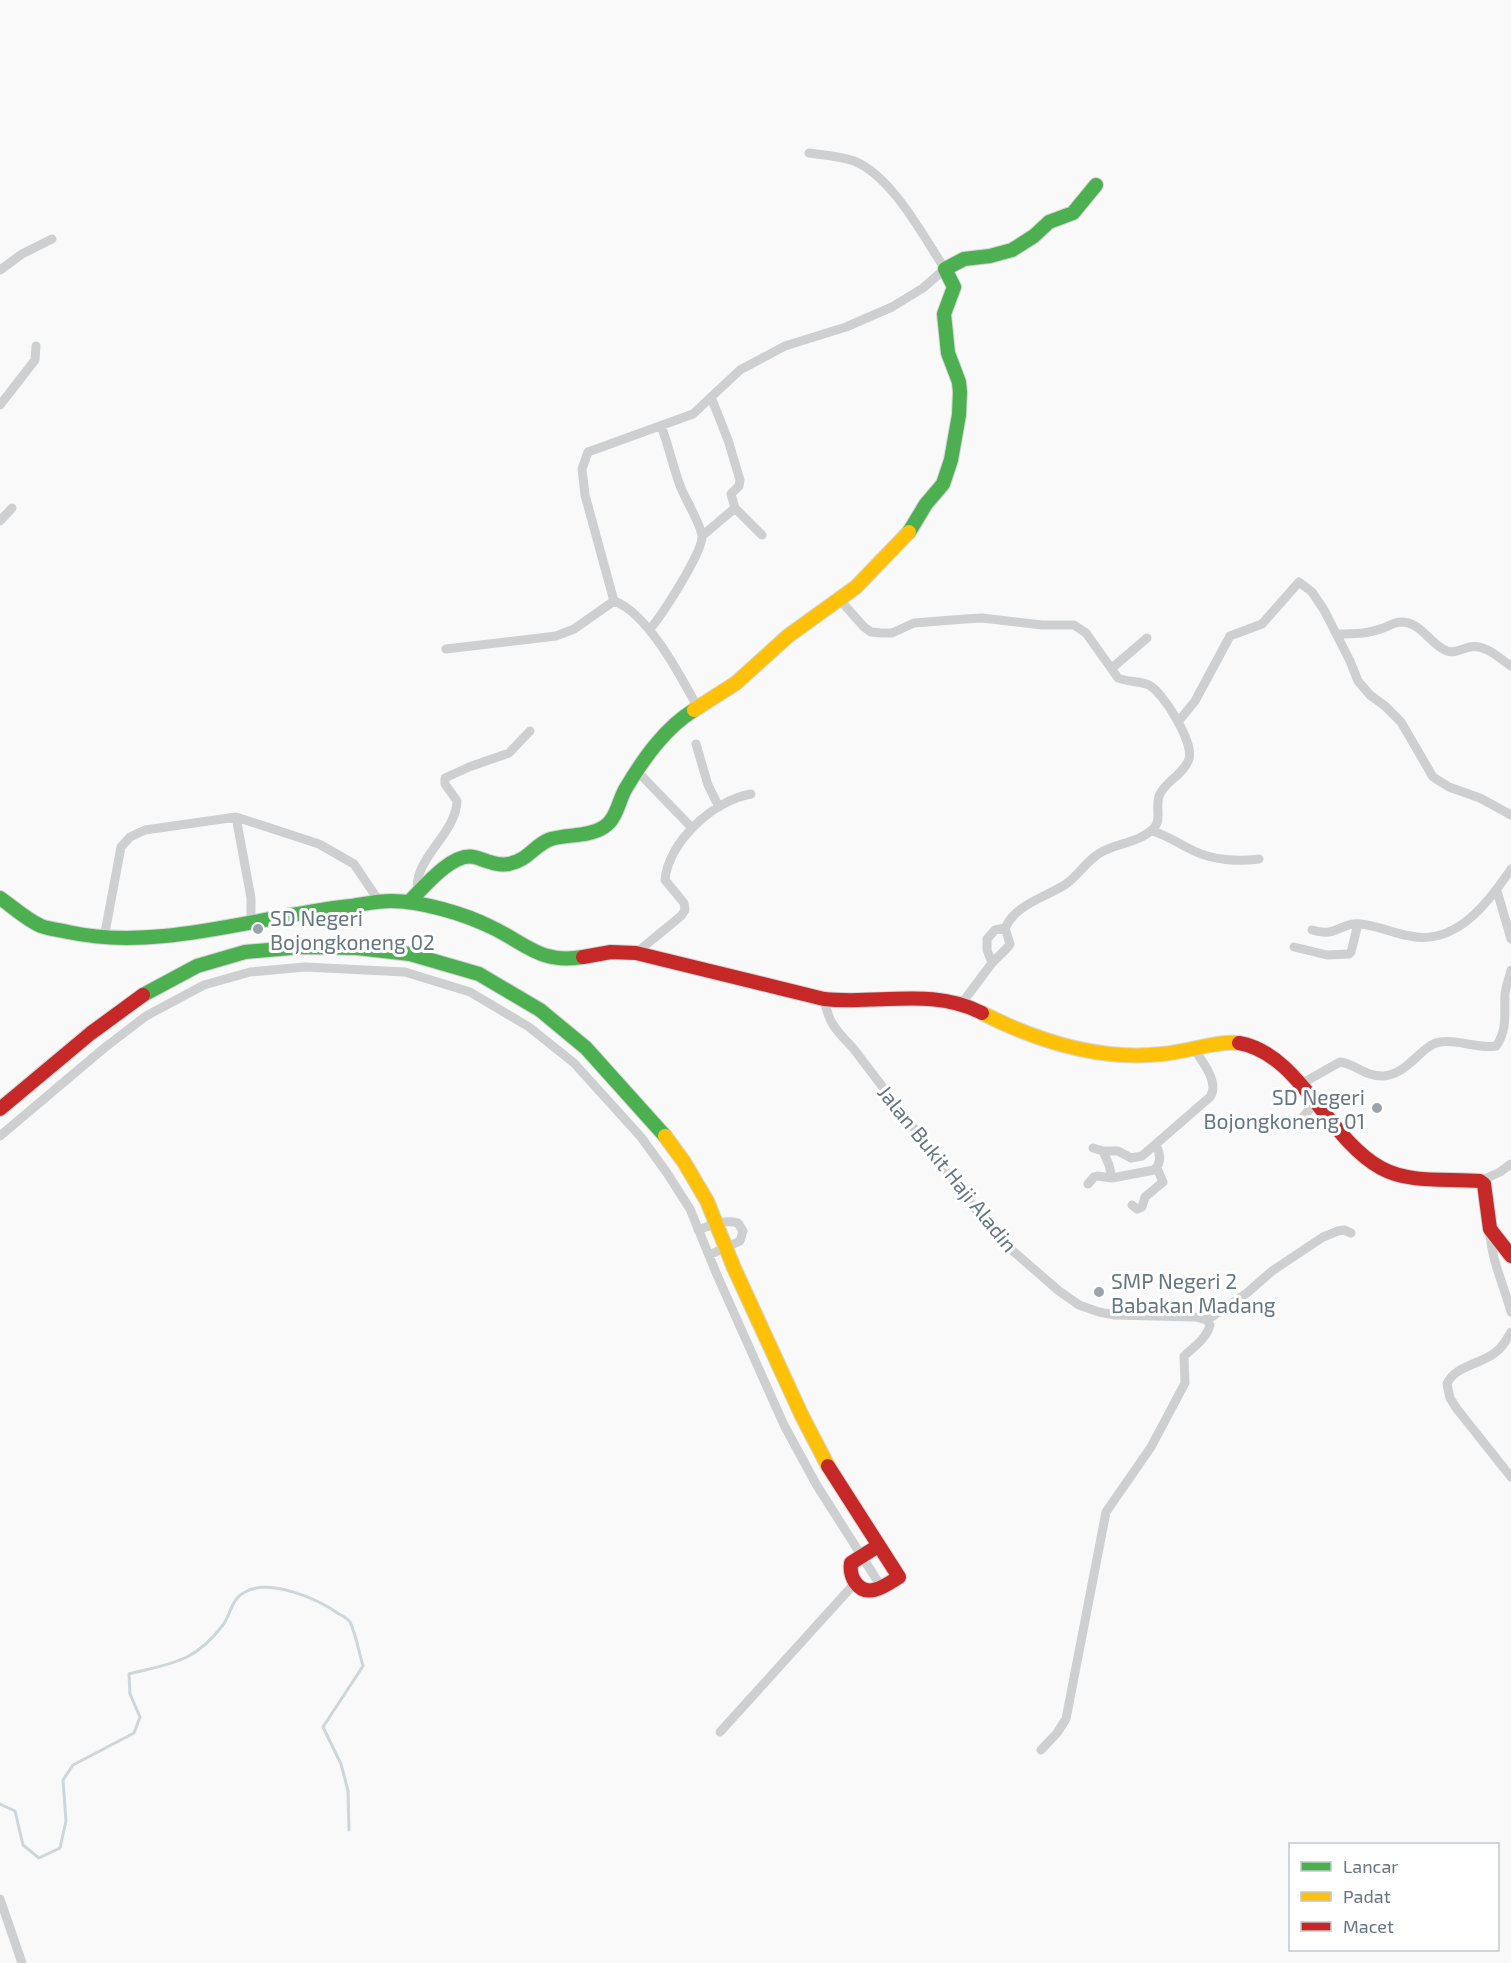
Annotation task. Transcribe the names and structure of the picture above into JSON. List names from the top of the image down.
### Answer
{
  "streets": {
    "street": ["Jalan Bukit Haji Aladin"]
  },
  "places": ["SD Negeri Bojongkoneng 02", "SD Negeri Bojongkoneng 01", "SMP Negeri 2 Babakan Madang"],
  "legend": ["Lancar", "Padat", "Macet"]
}
